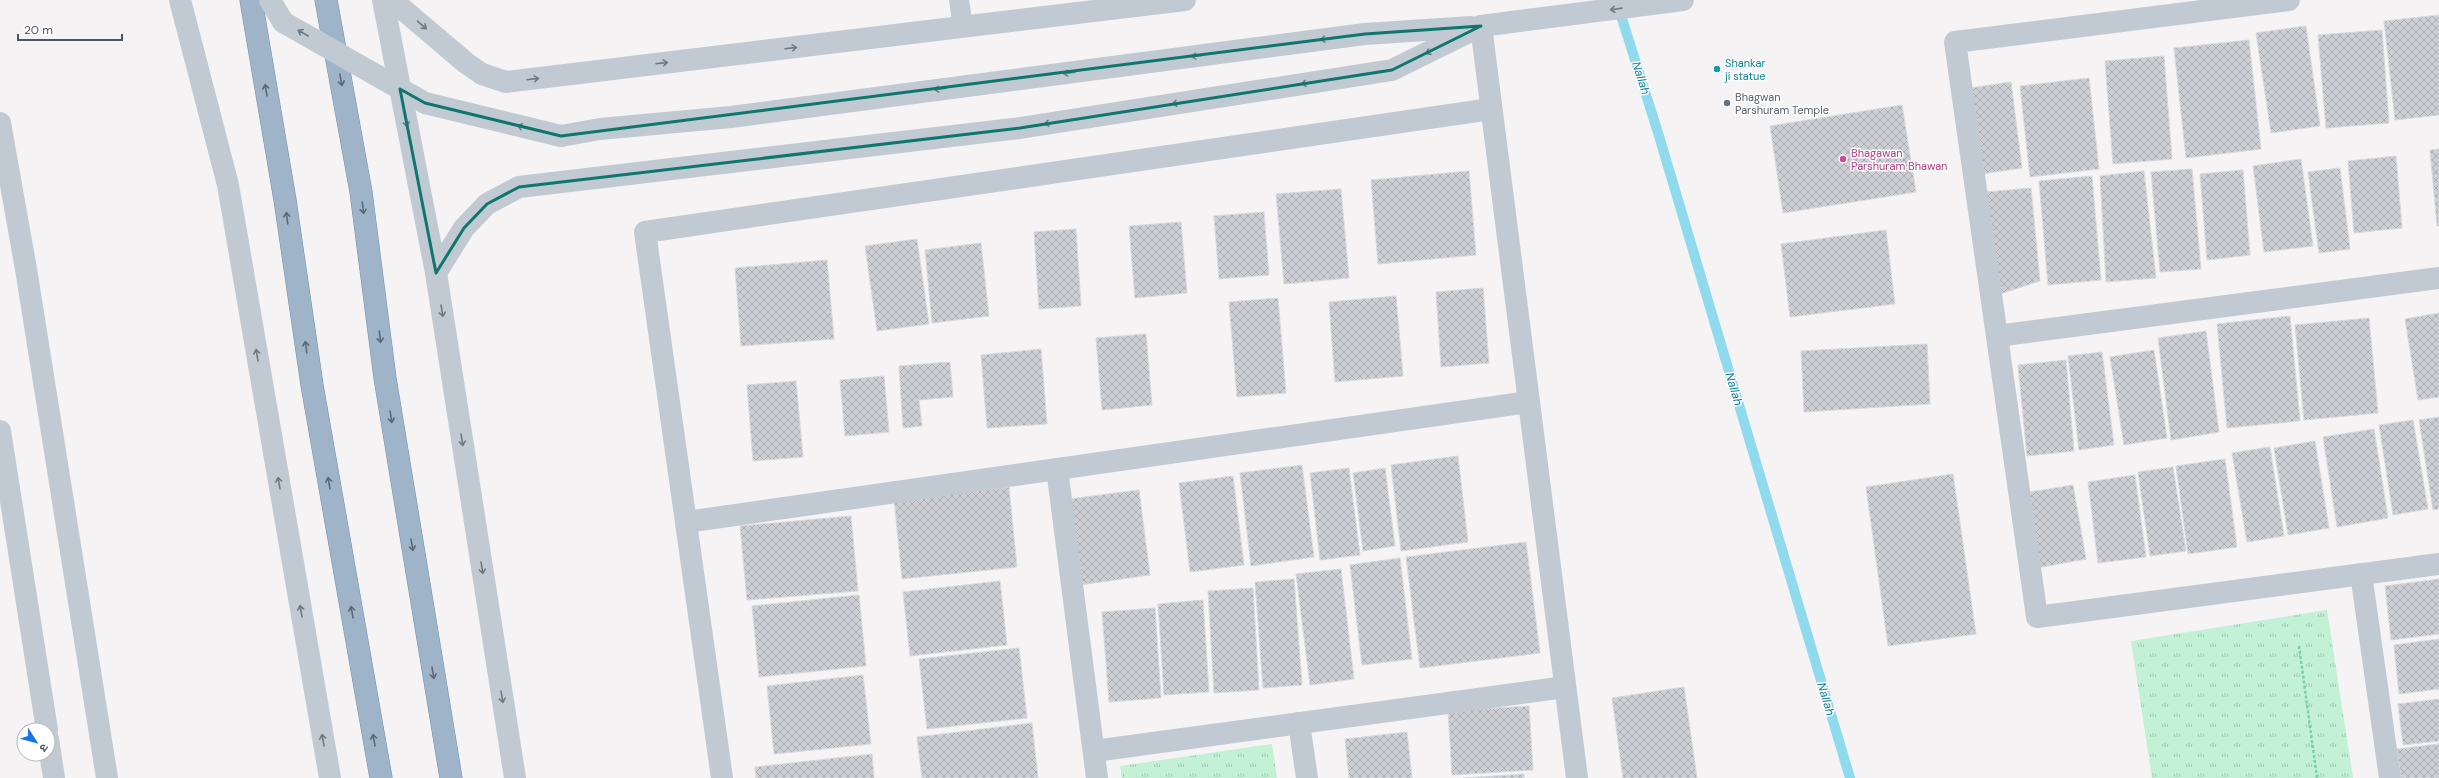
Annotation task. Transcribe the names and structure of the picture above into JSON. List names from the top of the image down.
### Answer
{
  "water": ["Nallah"],
  "places": ["Shankar ji statue", "Bhagwan Parshuram Temple", "Bhagawan Parshuram Bhawan"],
  "scale_bar": "20 m",
  "north": "bottom right"
}
